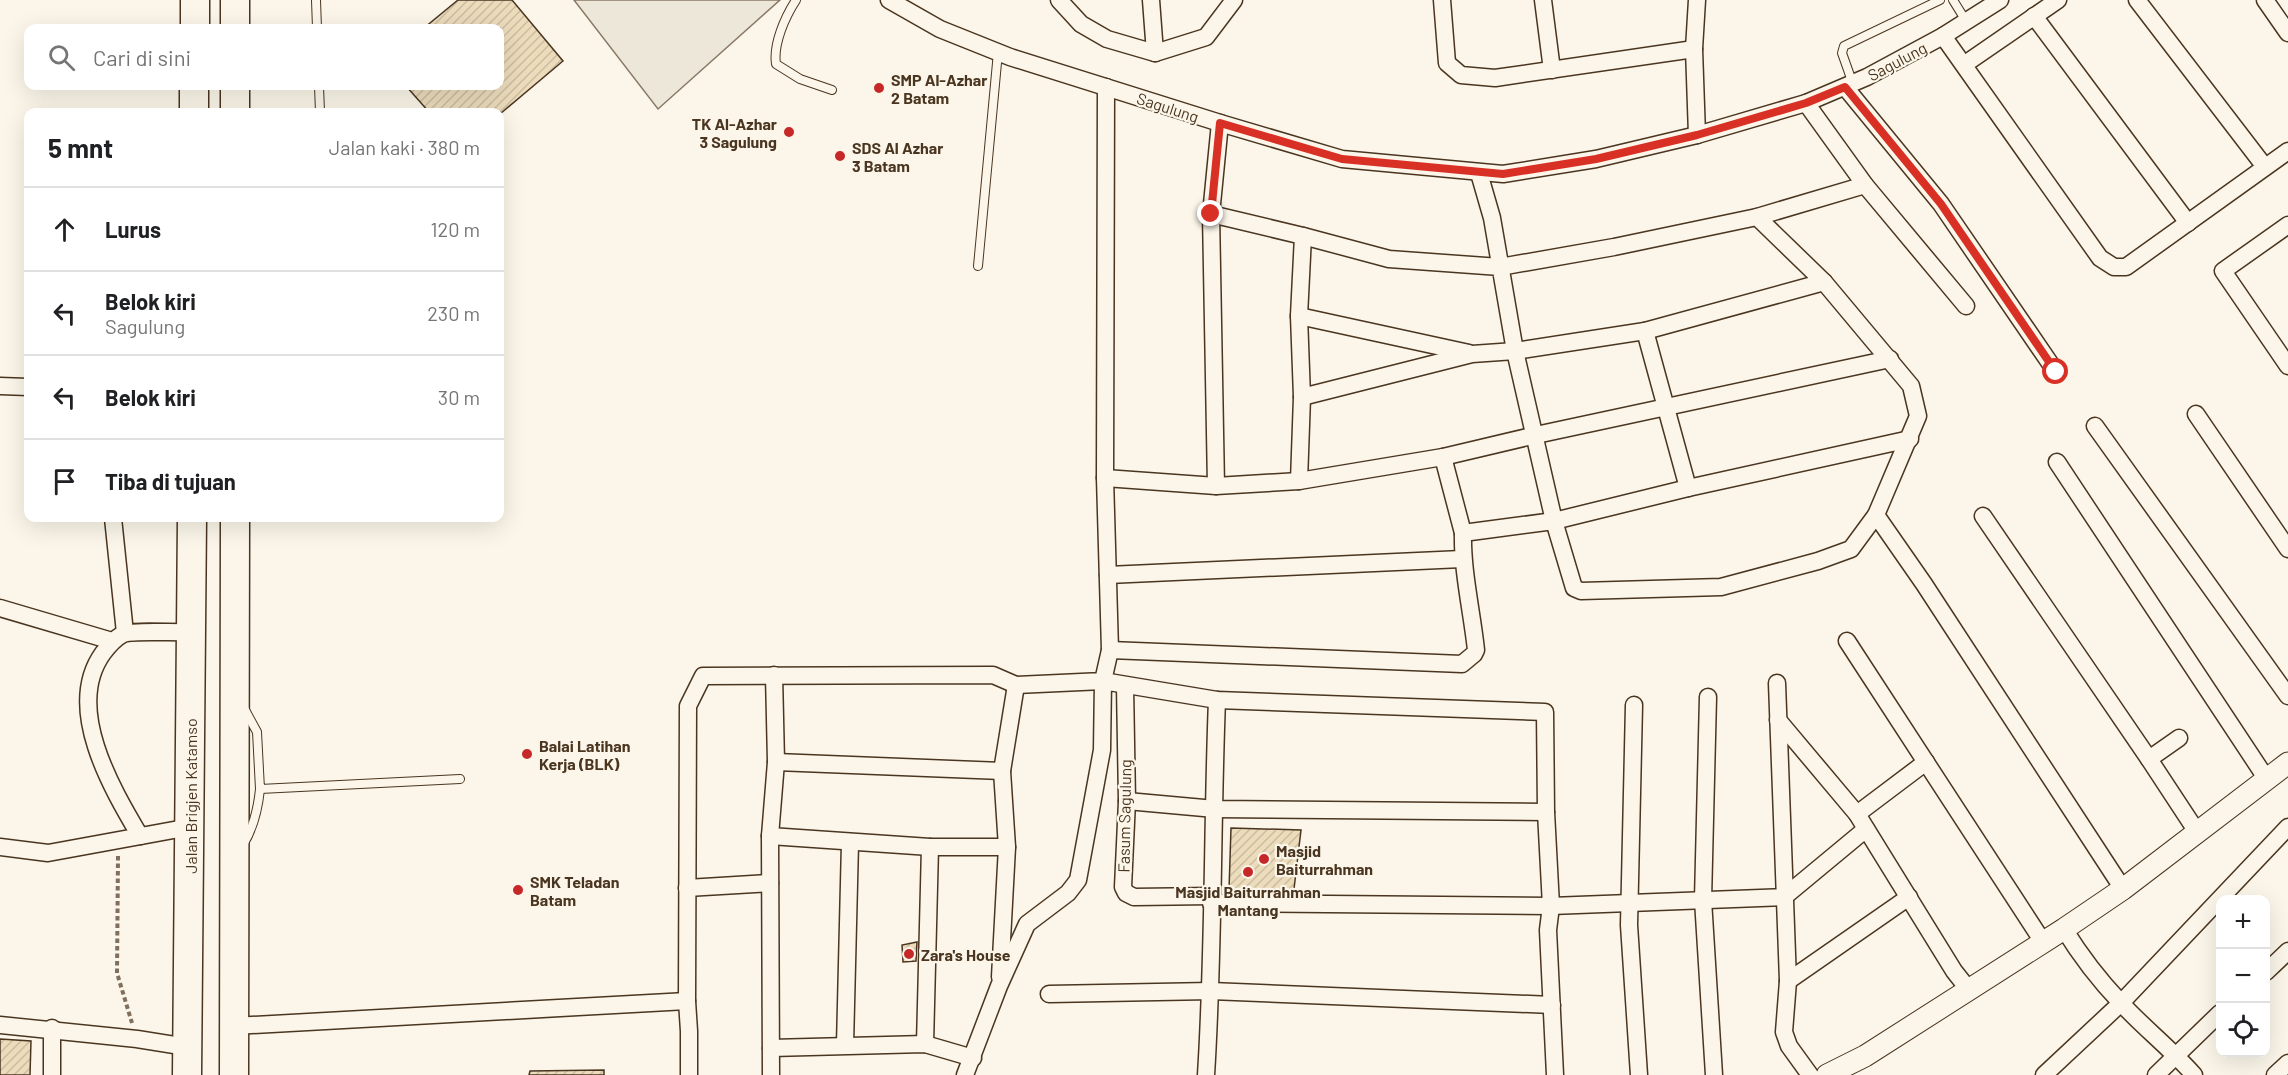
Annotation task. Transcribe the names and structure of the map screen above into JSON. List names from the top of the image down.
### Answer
{
  "streets": {
    "highway": ["Jalan Brigjen Katamso"],
    "street": ["Sagulung", "Fasum Sagulung"]
  },
  "places": [
    "SMP Al-Azhar 2 Batam",
    "TK Al-Azhar 3 Sagulung",
    "SDS Al Azhar 3 Batam",
    "Balai Latihan Kerja (BLK)",
    "Masjid Baiturrahman",
    "Masjid Baiturrahman Mantang",
    "SMK Teladan Batam",
    "Zara's House"
  ],
  "page": {
    "search": "Cari di sini",
    "heading": ["5 mnt", "Jalan kaki · 380 m"],
    "list": [
      ["Lurus", "120 m"],
      ["Belok kiri", "Sagulung", "230 m"],
      ["Belok kiri", "30 m"],
      "Tiba di tujuan"
    ],
    "map_buttons": ["+", "−"]
  }
}
